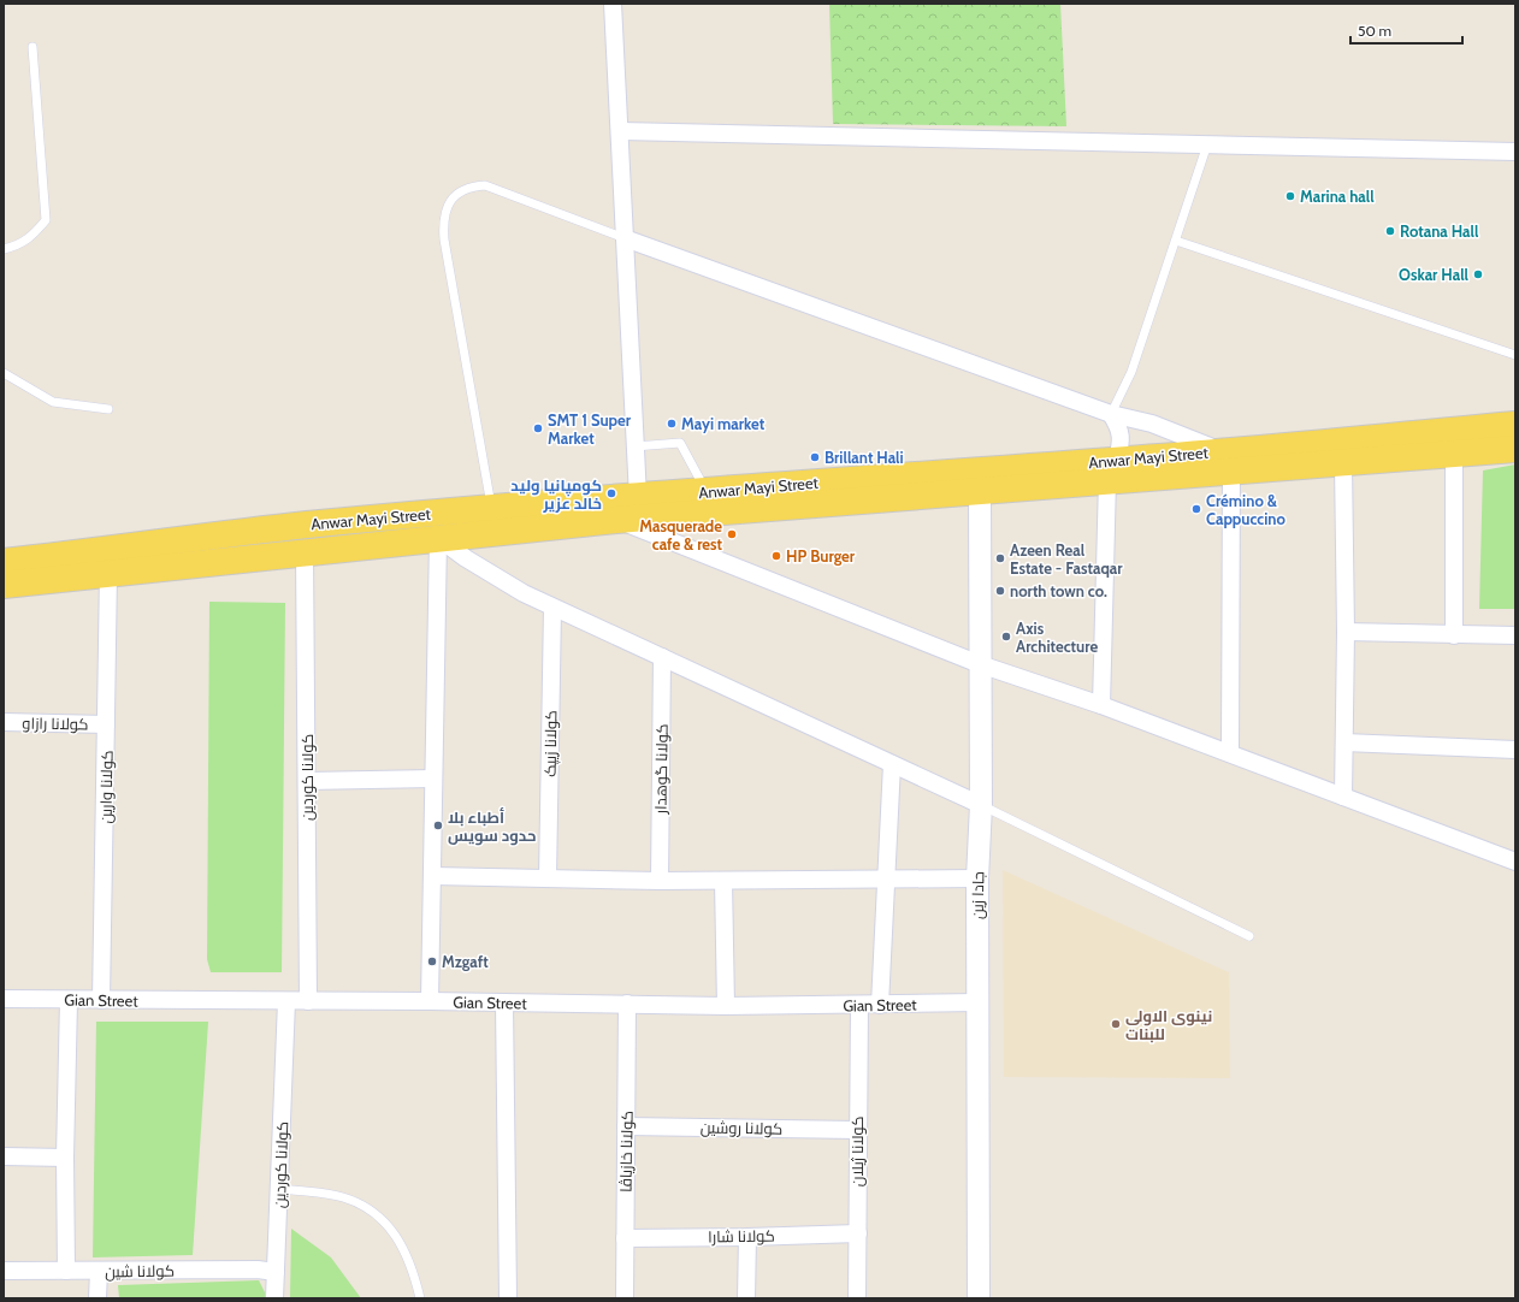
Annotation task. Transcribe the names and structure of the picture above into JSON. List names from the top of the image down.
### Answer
{
  "streets": {
    "main road": ["Anwar Mayi Street"],
    "street": [
      "کولانا رازاو",
      "کولانا زیپک",
      "کولانا گوهدار",
      "کولانا کوردین",
      "کولانا وارین",
      "جادا زین",
      "Gian Street",
      "کولانا روشین",
      "کولانا خازیاڤا",
      "کولانا ژیلان",
      "کولانا شارا",
      "کولانا شین"
    ]
  },
  "crossings": [
    ["Anwar Mayi Street", "کولانا کوردین"],
    ["Anwar Mayi Street", "کولانا وارین"],
    ["Anwar Mayi Street", "جادا زین"],
    ["کولانا رازاو", "کولانا وارین"],
    ["کولانا کوردین", "Gian Street"],
    ["کولانا کوردین", "کولانا شین"],
    ["کولانا وارین", "Gian Street"],
    ["جادا زین", "Gian Street"],
    ["Gian Street", "کولانا خازیاڤا"],
    ["Gian Street", "کولانا ژیلان"],
    ["کولانا روشین", "کولانا خازیاڤا"],
    ["کولانا روشین", "کولانا ژیلان"],
    ["کولانا خازیاڤا", "کولانا شارا"],
    ["کولانا ژیلان", "کولانا شارا"]
  ],
  "places": [
    "Marina hall",
    "Rotana Hall",
    "Oskar Hall",
    "Mayi market",
    "SMT 1 Super Market",
    "Brillant Hali",
    "كومپانيا وليد خالد عزير",
    "Crémino & Cappuccino",
    "Masquerade cafe & rest",
    "HP Burger",
    "Azeen Real Estate - Fastaqar",
    "north town co.",
    "Axis Architecture",
    "أطباء بلا حدود سويس",
    "Mzgaft",
    "نينوى الاولى للبنات"
  ],
  "scale_bar": "50 m"
}
